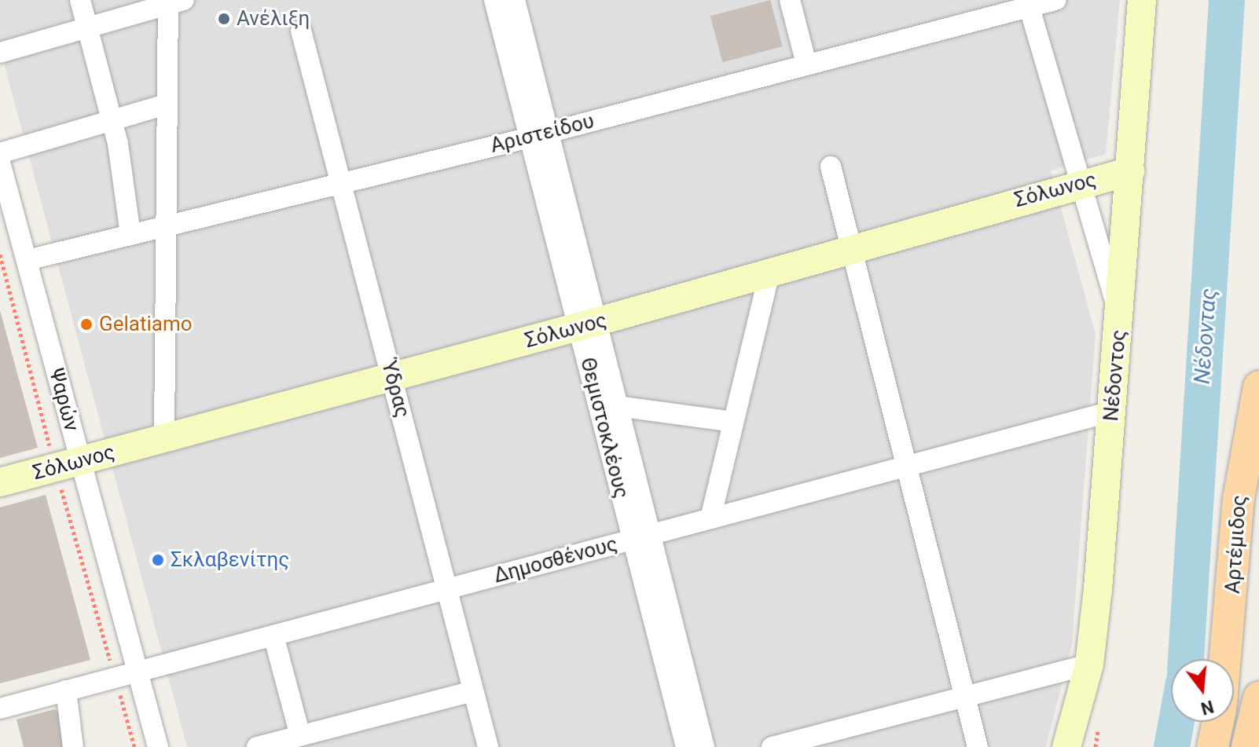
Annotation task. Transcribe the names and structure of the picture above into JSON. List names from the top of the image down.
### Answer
{
  "streets": {
    "main road": ["Αρτέμιδος"],
    "street": [
      "Αριστείδου",
      "Σόλωνος",
      "Νέδοντος",
      "Ύδρας",
      "Ψαρών",
      "Θεμιστοκλέους",
      "Δημοσθένους"
    ]
  },
  "crossings": [
    ["Αριστείδου", "Ύδρας"],
    ["Αριστείδου", "Ψαρών"],
    ["Αριστείδου", "Θεμιστοκλέους"],
    ["Σόλωνος", "Νέδοντος"],
    ["Σόλωνος", "Ύδρας"],
    ["Σόλωνος", "Ψαρών"],
    ["Σόλωνος", "Θεμιστοκλέους"],
    ["Νέδοντος", "Δημοσθένους"],
    ["Ύδρας", "Δημοσθένους"],
    ["Ψαρών", "Δημοσθένους"],
    ["Θεμιστοκλέους", "Δημοσθένους"]
  ],
  "water": ["Νέδoντας"],
  "places": ["Ανέλιξη", "Gelatiamo", "Σκλαβενίτης"],
  "north": "bottom"
}
